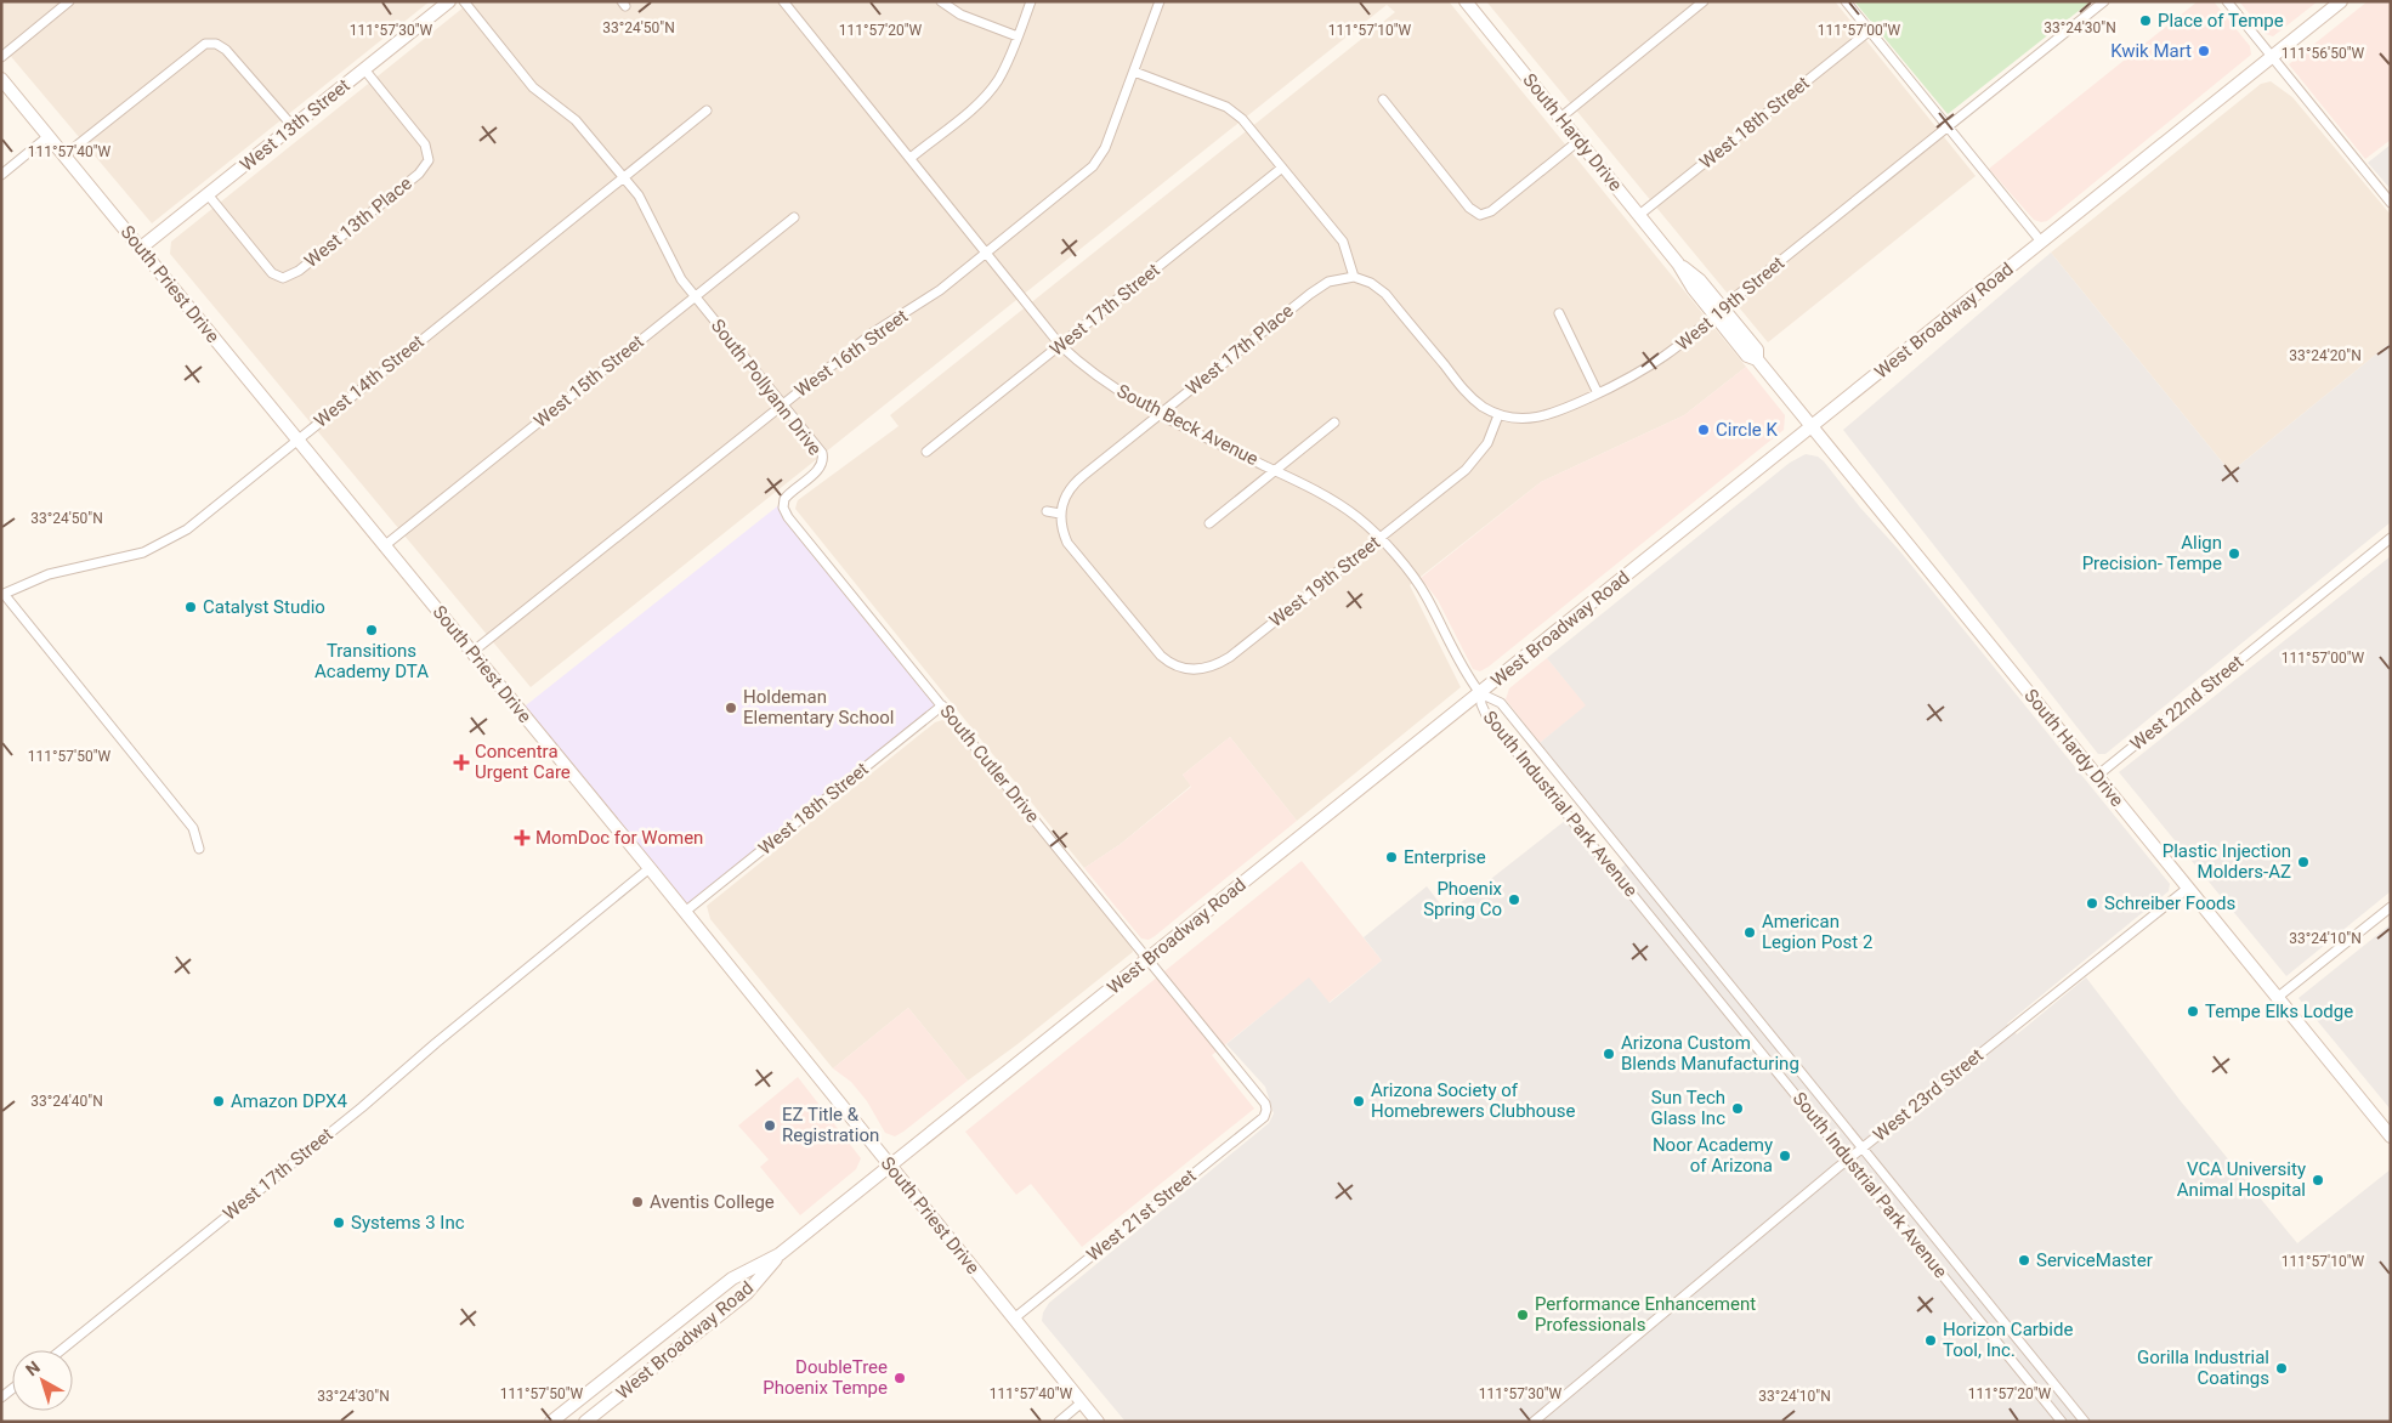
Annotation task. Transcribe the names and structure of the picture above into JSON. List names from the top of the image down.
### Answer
{
  "streets": {
    "main road": [
      "West 13th Street",
      "South Hardy Drive",
      "South Priest Drive",
      "West Broadway Road"
    ],
    "street": [
      "West 18th Street",
      "West 13th Place",
      "West 19th Street",
      "West 17th Street",
      "West 17th Place",
      "West 16th Street",
      "West 14th Street",
      "West 15th Street",
      "South Pollyann Drive",
      "South Beck Avenue",
      "West 22nd Street",
      "South Cutler Drive",
      "South Industrial Park Avenue",
      "West 23rd Street",
      "West 21st Street"
    ]
  },
  "crossings": [
    ["West 18th Street", "South Hardy Drive"],
    ["West 18th Street", "South Priest Drive"],
    ["West 18th Street", "South Cutler Drive"],
    ["West 13th Street", "West 13th Place"],
    ["West 13th Street", "South Priest Drive"],
    ["South Hardy Drive", "West 19th Street"],
    ["South Hardy Drive", "West Broadway Road"],
    ["South Hardy Drive", "West 22nd Street"],
    ["South Hardy Drive", "West 23rd Street"],
    ["South Priest Drive", "West 17th Street"],
    ["South Priest Drive", "West Broadway Road"],
    ["South Priest Drive", "West 16th Street"],
    ["South Priest Drive", "West 14th Street"],
    ["South Priest Drive", "West 15th Street"],
    ["South Priest Drive", "West 21st Street"],
    ["West 19th Street", "South Beck Avenue"],
    ["West 17th Street", "South Beck Avenue"],
    ["West Broadway Road", "South Beck Avenue"],
    ["West Broadway Road", "South Cutler Drive"],
    ["West Broadway Road", "South Industrial Park Avenue"],
    ["West 17th Place", "South Beck Avenue"],
    ["West 16th Street", "South Pollyann Drive"],
    ["West 16th Street", "South Beck Avenue"],
    ["West 14th Street", "South Pollyann Drive"],
    ["West 15th Street", "South Pollyann Drive"],
    ["South Pollyann Drive", "South Cutler Drive"],
    ["South Beck Avenue", "South Industrial Park Avenue"],
    ["South Cutler Drive", "West 21st Street"],
    ["South Industrial Park Avenue", "West 23rd Street"]
  ],
  "places": {
    "other": [
      "Place of Tempe",
      "Kwik Mart",
      "Circle K",
      "Align Precision- Tempe",
      "Catalyst Studio",
      "Transitions Academy DTA",
      "Holdeman Elementary School",
      "Enterprise",
      "Plastic Injection Molders-AZ",
      "Phoenix Spring Co",
      "Schreiber Foods",
      "American Legion Post 2",
      "Tempe Elks Lodge",
      "Arizona Custom Blends Manufacturing",
      "Amazon DPX4",
      "Arizona Society of Homebrewers Clubhouse",
      "Sun Tech Glass Inc",
      "EZ Title & Registration",
      "Noor Academy of Arizona",
      "VCA University Animal Hospital",
      "Aventis College",
      "Systems 3 Inc",
      "ServiceMaster",
      "Performance Enhancement Professionals",
      "Horizon Carbide Tool, Inc.",
      "Gorilla Industrial Coatings",
      "DoubleTree Phoenix Tempe"
    ],
    "health": ["Concentra Urgent Care", "MomDoc for Women"]
  },
  "north": "top left",
  "coordinates": [
    "33°24'50\"N",
    "33°24'30\"N",
    "111°57'30\"W",
    "111°57'20\"W",
    "111°57'10\"W",
    "111°57'00\"W",
    "111°56'50\"W",
    "111°57'40\"W",
    "33°24'20\"N",
    "111°57'50\"W",
    "33°24'10\"N",
    "33°24'40\"N"
  ]
}
